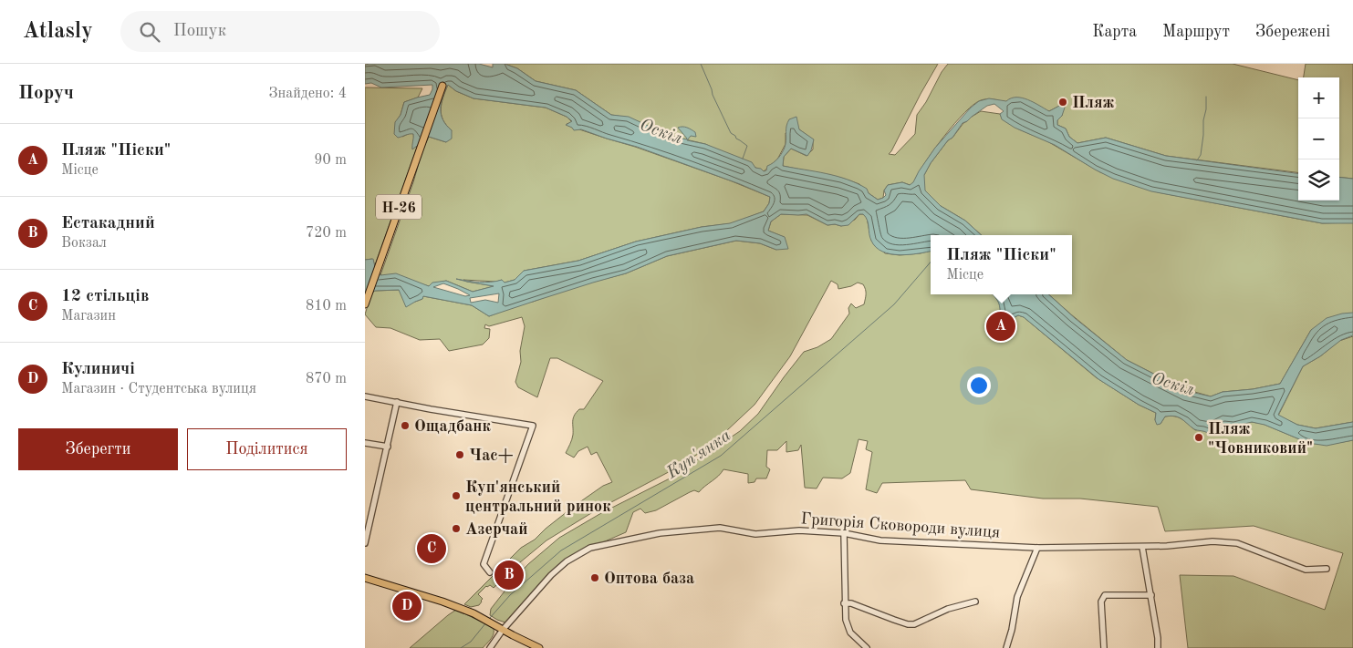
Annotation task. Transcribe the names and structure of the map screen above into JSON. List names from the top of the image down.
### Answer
{
  "streets": {
    "main road": ["Н-26"],
    "street": ["Григорія Сковороди вулиця"]
  },
  "water": ["Оскіл", "Куп'янка"],
  "places": [
    "Пляж",
    "Ощадбанк",
    "Пляж \"Човниковий\"",
    "Час+",
    "Куп'янський центральний ринок",
    "Азерчай",
    "Оптова база"
  ],
  "page": {
    "header": "Atlasly",
    "search": "Пошук",
    "nav": ["Карта", "Маршрут", "Збережені"],
    "heading": ["Поруч", "Знайдено: 4"],
    "map_buttons": ["+", "−"],
    "list": [
      {
        "mark": "A",
        "name": "Пляж \"Піски\"",
        "note": "Місце",
        "value": "90 m"
      },
      {
        "mark": "B",
        "name": "Естакадний",
        "note": "Вокзал",
        "value": "720 m"
      },
      {
        "mark": "C",
        "name": "12 стільців",
        "note": "Магазин",
        "value": "810 m"
      },
      {
        "mark": "D",
        "name": "Кулиничі",
        "note": "Магазин · Студентська вулиця",
        "value": "870 m"
      }
    ],
    "popup": ["Пляж \"Піски\"", "Місце"],
    "pins": [
      "A",
      "C",
      "B",
      "D"
    ],
    "buttons": ["Зберегти", "Поділитися"]
  }
}
